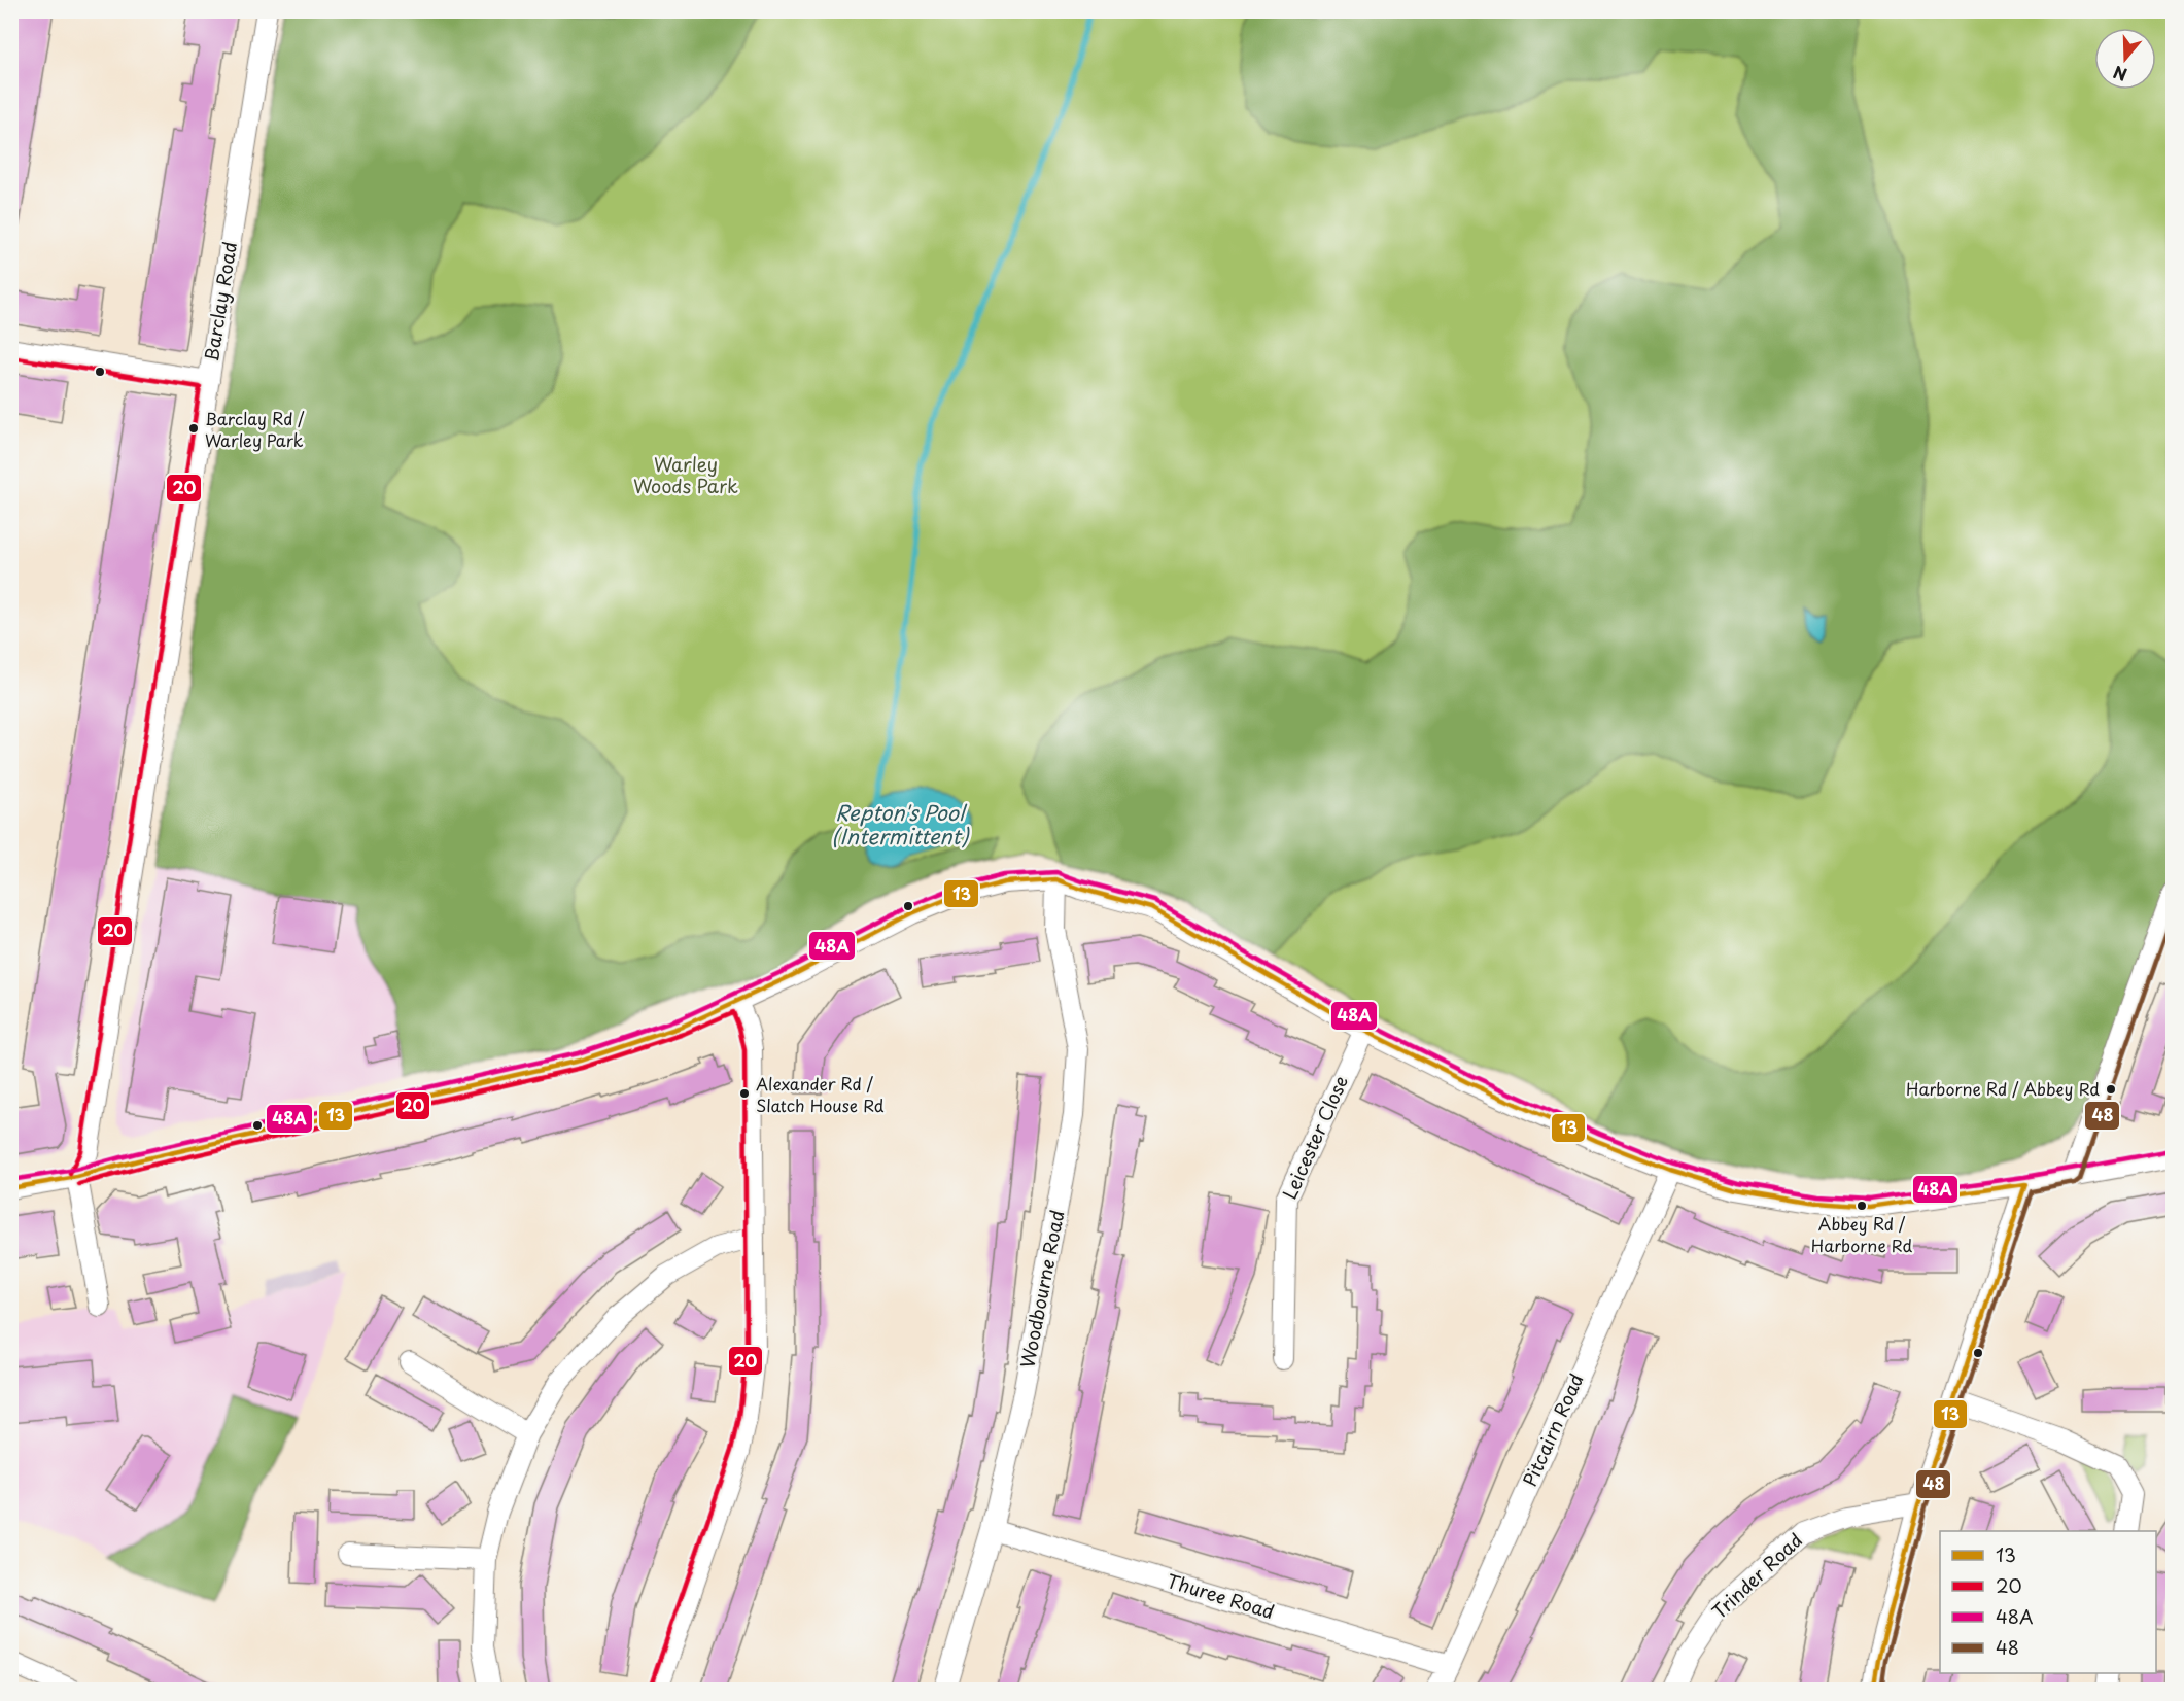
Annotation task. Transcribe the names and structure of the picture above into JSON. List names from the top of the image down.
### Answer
{
  "streets": {
    "street": [
      "Barclay Road",
      "Leicester Close",
      "Woodbourne Road",
      "Pitcairn Road",
      "Trinder Road",
      "Thuree Road"
    ]
  },
  "crossings": [
    ["Woodbourne Road", "Thuree Road"],
    ["Pitcairn Road", "Thuree Road"]
  ],
  "water": ["Repton's Pool (Intermittent)"],
  "parks": ["Warley Woods Park"],
  "places": [
    "Barclay Rd / Warley Park",
    "Harborne Rd / Abbey Rd",
    "Alexander Rd / Slatch House Rd",
    "Abbey Rd / Harborne Rd"
  ],
  "lines": [
    "transit line 20",
    "transit line 48A",
    "transit line 13",
    "transit line 48"
  ],
  "legend": [
    "13",
    "20",
    "48A",
    "48"
  ],
  "north": "bottom"
}
